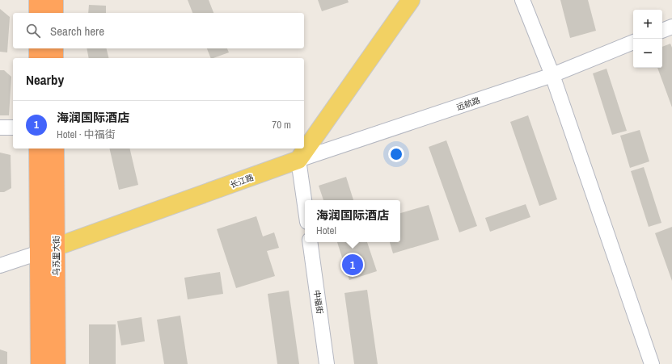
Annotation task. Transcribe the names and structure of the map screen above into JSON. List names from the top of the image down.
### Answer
{
  "streets": {
    "highway": ["乌苏里大街"],
    "main road": ["长江路"],
    "street": ["远航路", "中福街"]
  },
  "crossings": [
    ["远航路", "长江路"],
    ["长江路", "乌苏里大街"]
  ],
  "page": {
    "map_buttons": ["+", "−"],
    "search": "Search here",
    "heading": "Nearby",
    "list": [
      {
        "mark": "1",
        "name": "海润国际酒店",
        "note": "Hotel · 中福街",
        "value": "70 m"
      }
    ],
    "popup": ["海润国际酒店", "Hotel"],
    "pins": "1"
  }
}
